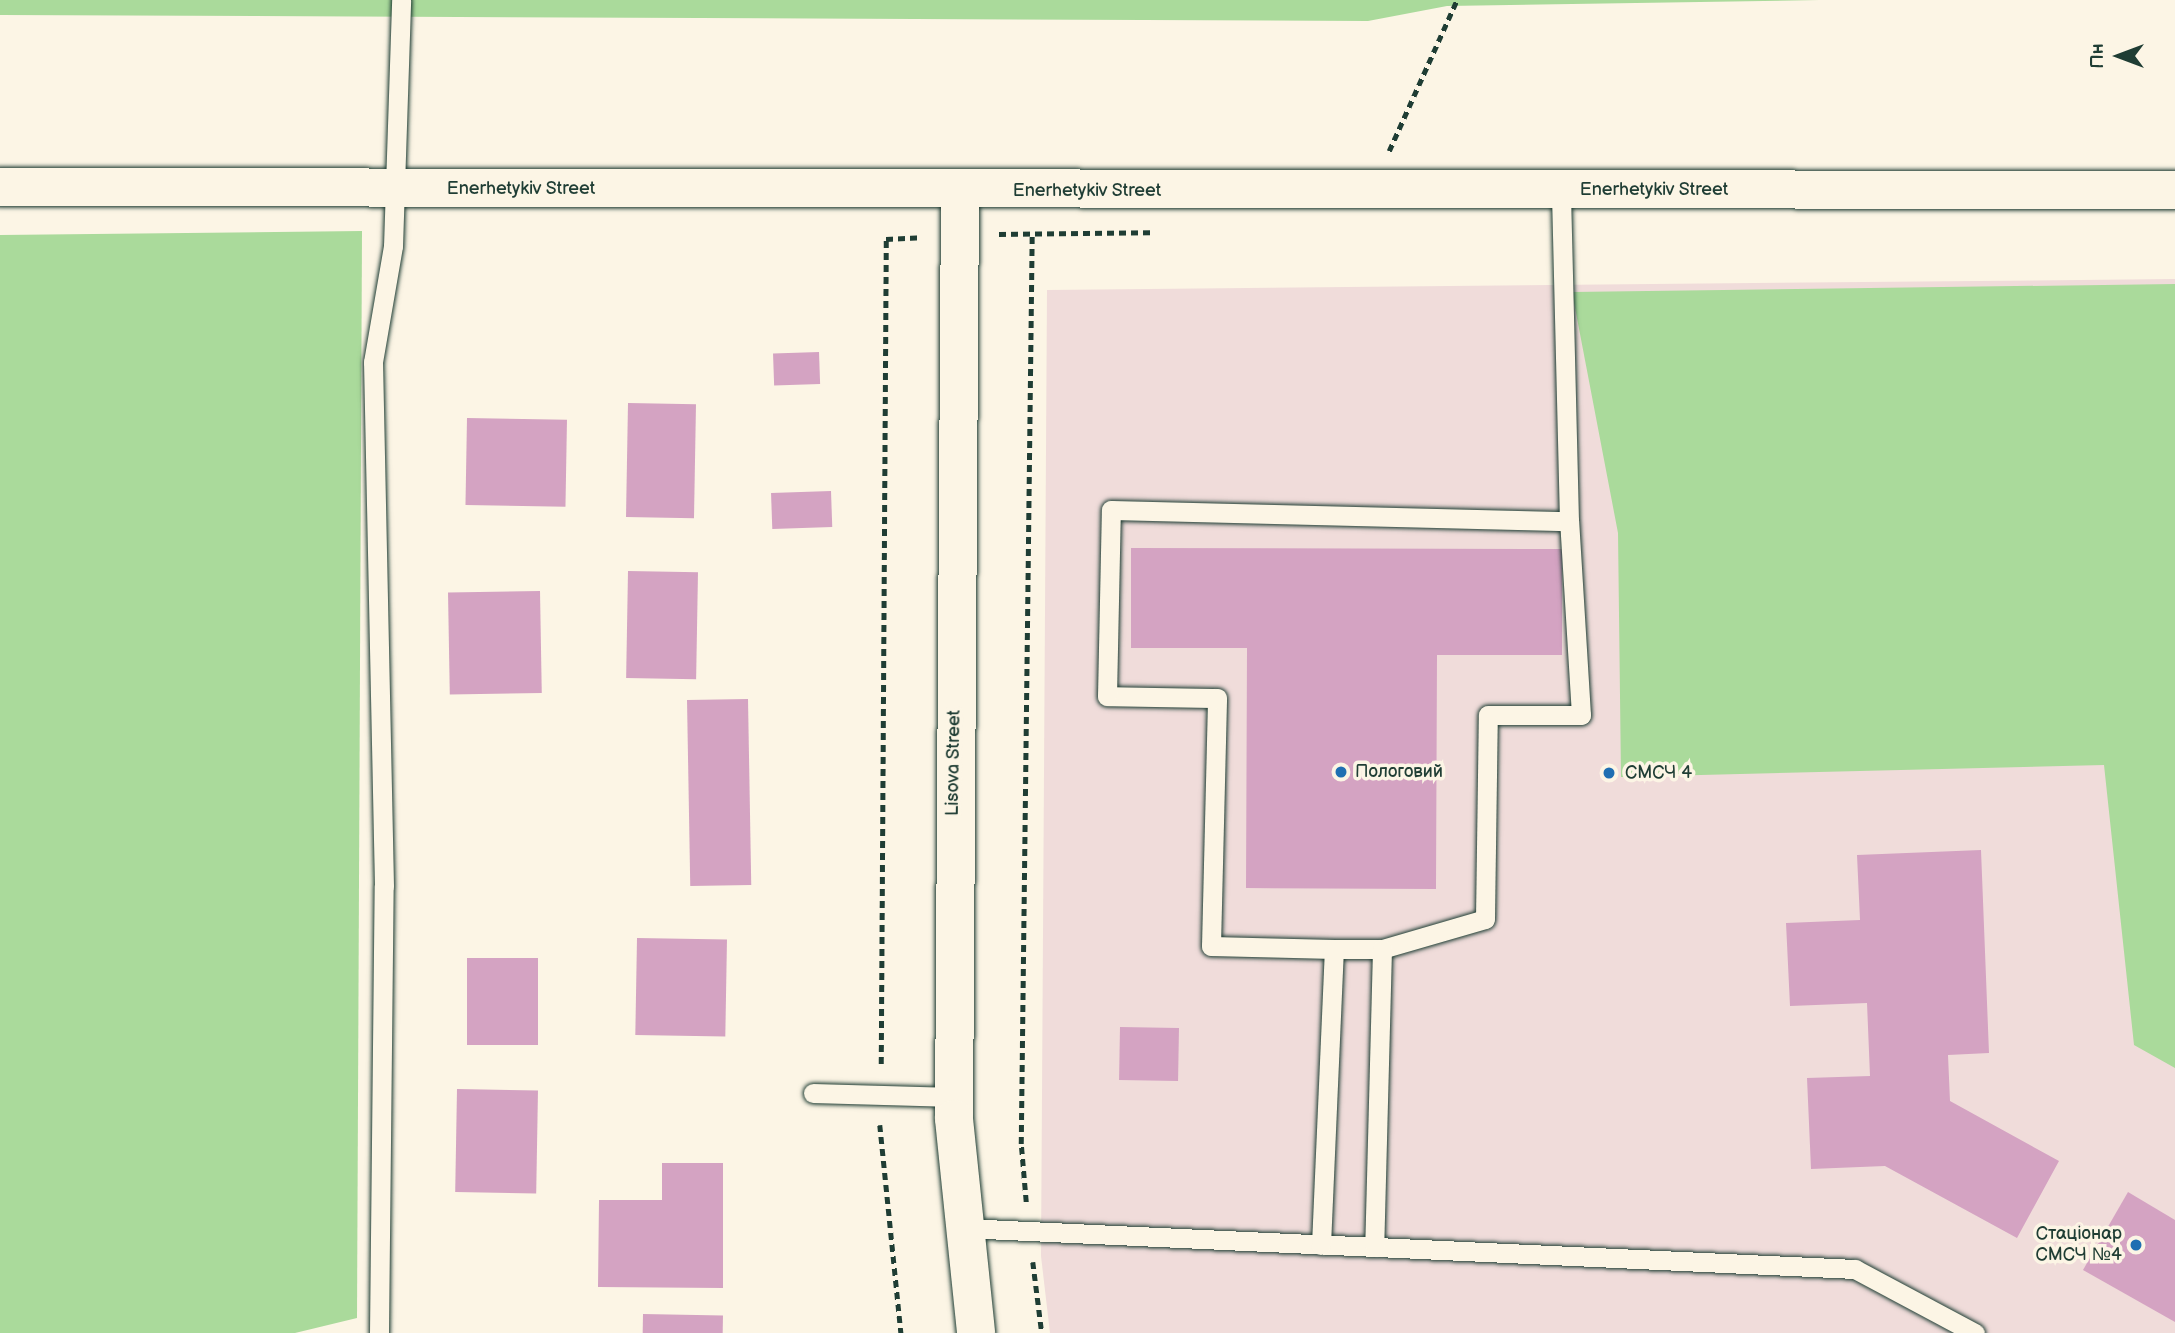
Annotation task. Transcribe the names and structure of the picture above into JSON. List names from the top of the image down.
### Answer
{
  "streets": {
    "main road": ["Enerhetykiv Street", "Lisova Street"]
  },
  "crossings": [
    ["Enerhetykiv Street", "Lisova Street"]
  ],
  "places": ["Пологовий", "СМСЧ 4", "Стаціонар СМСЧ №4"],
  "north": "left"
}
